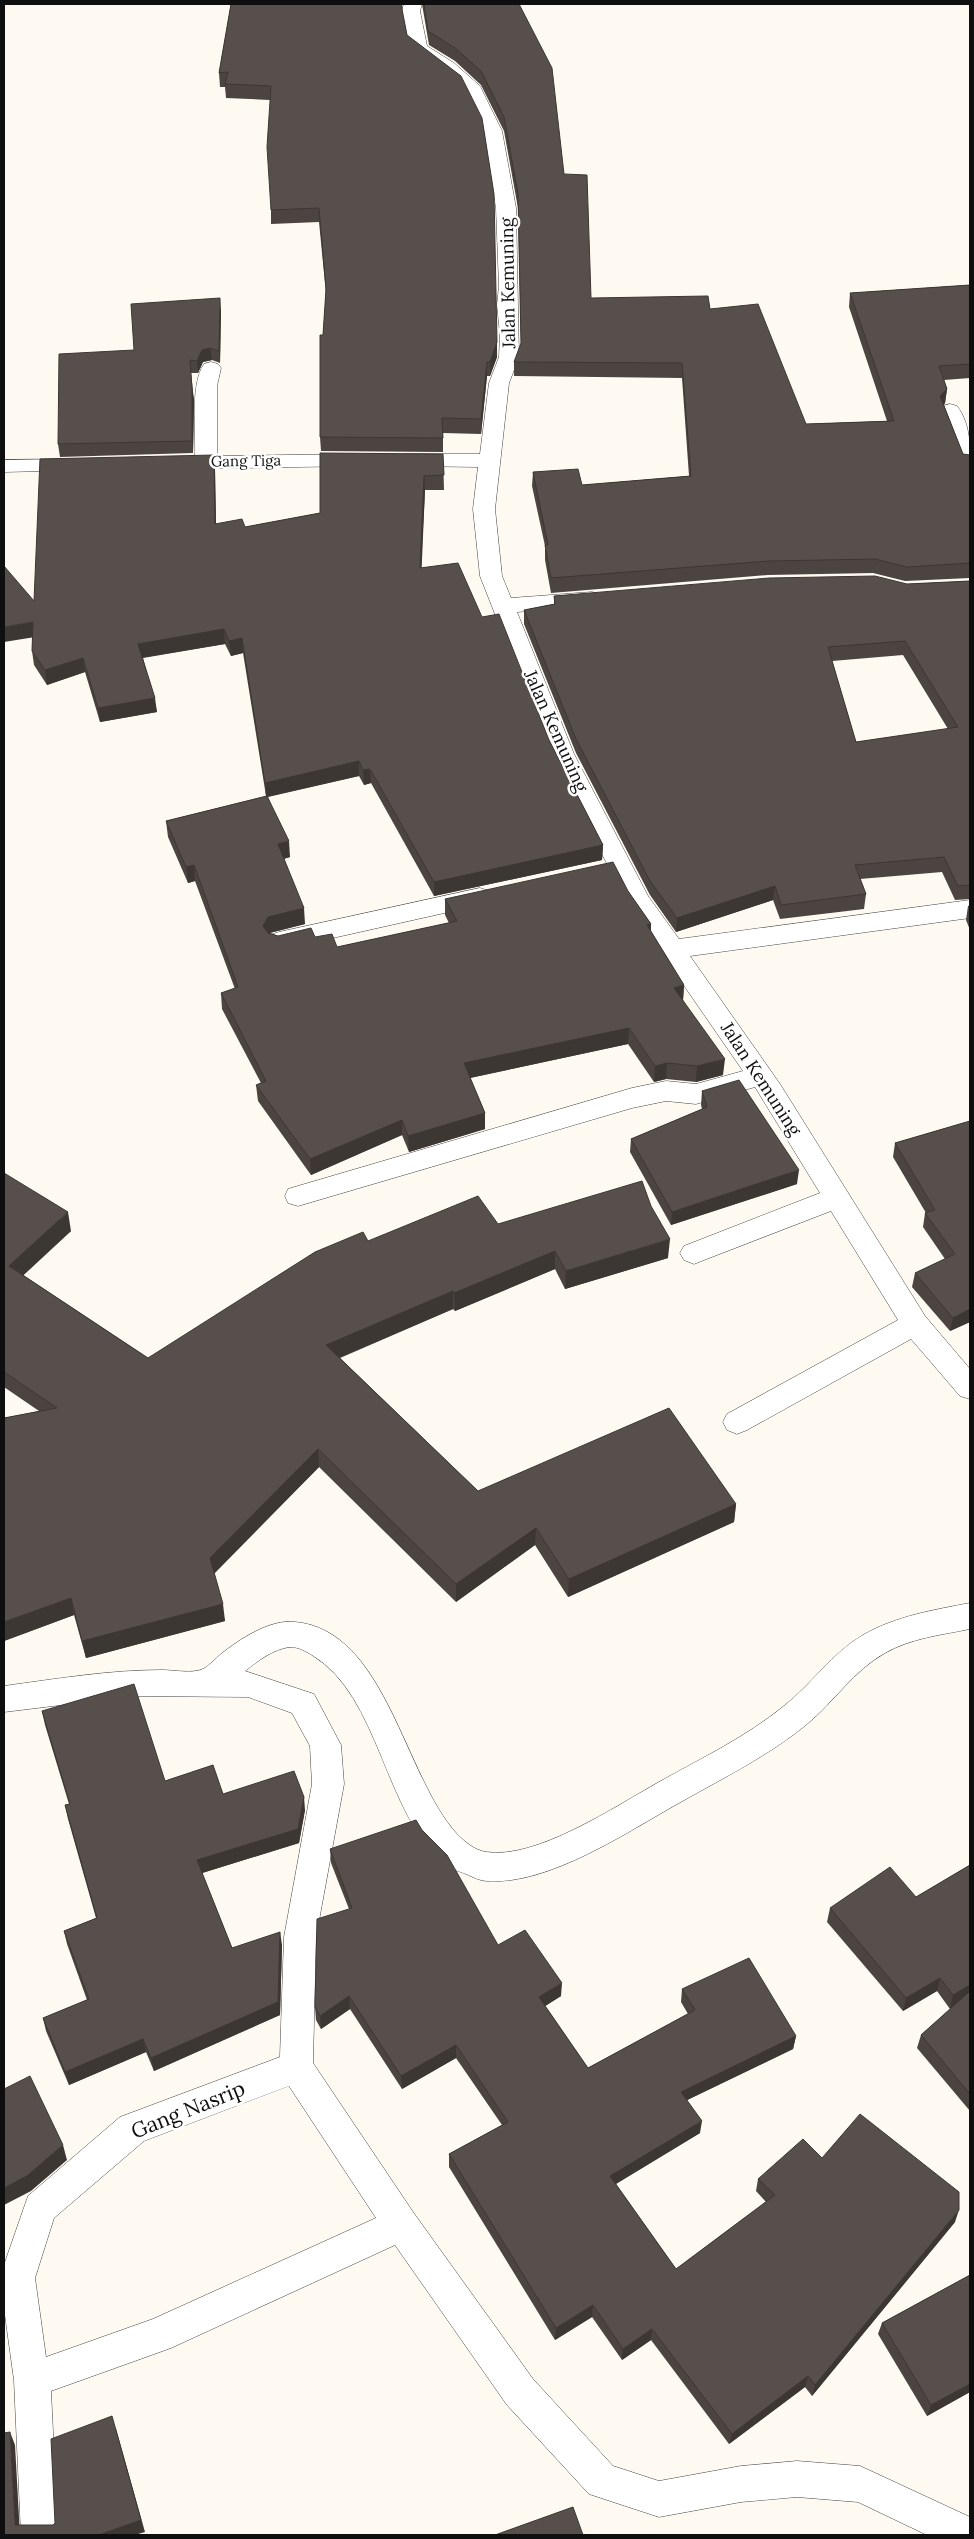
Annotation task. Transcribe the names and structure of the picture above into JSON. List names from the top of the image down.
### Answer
{
  "streets": {
    "street": ["Jalan Kemuning", "Gang Tiga", "Gang Nasrip"]
  },
  "crossings": [
    ["Jalan Kemuning", "Gang Tiga"]
  ]
}
